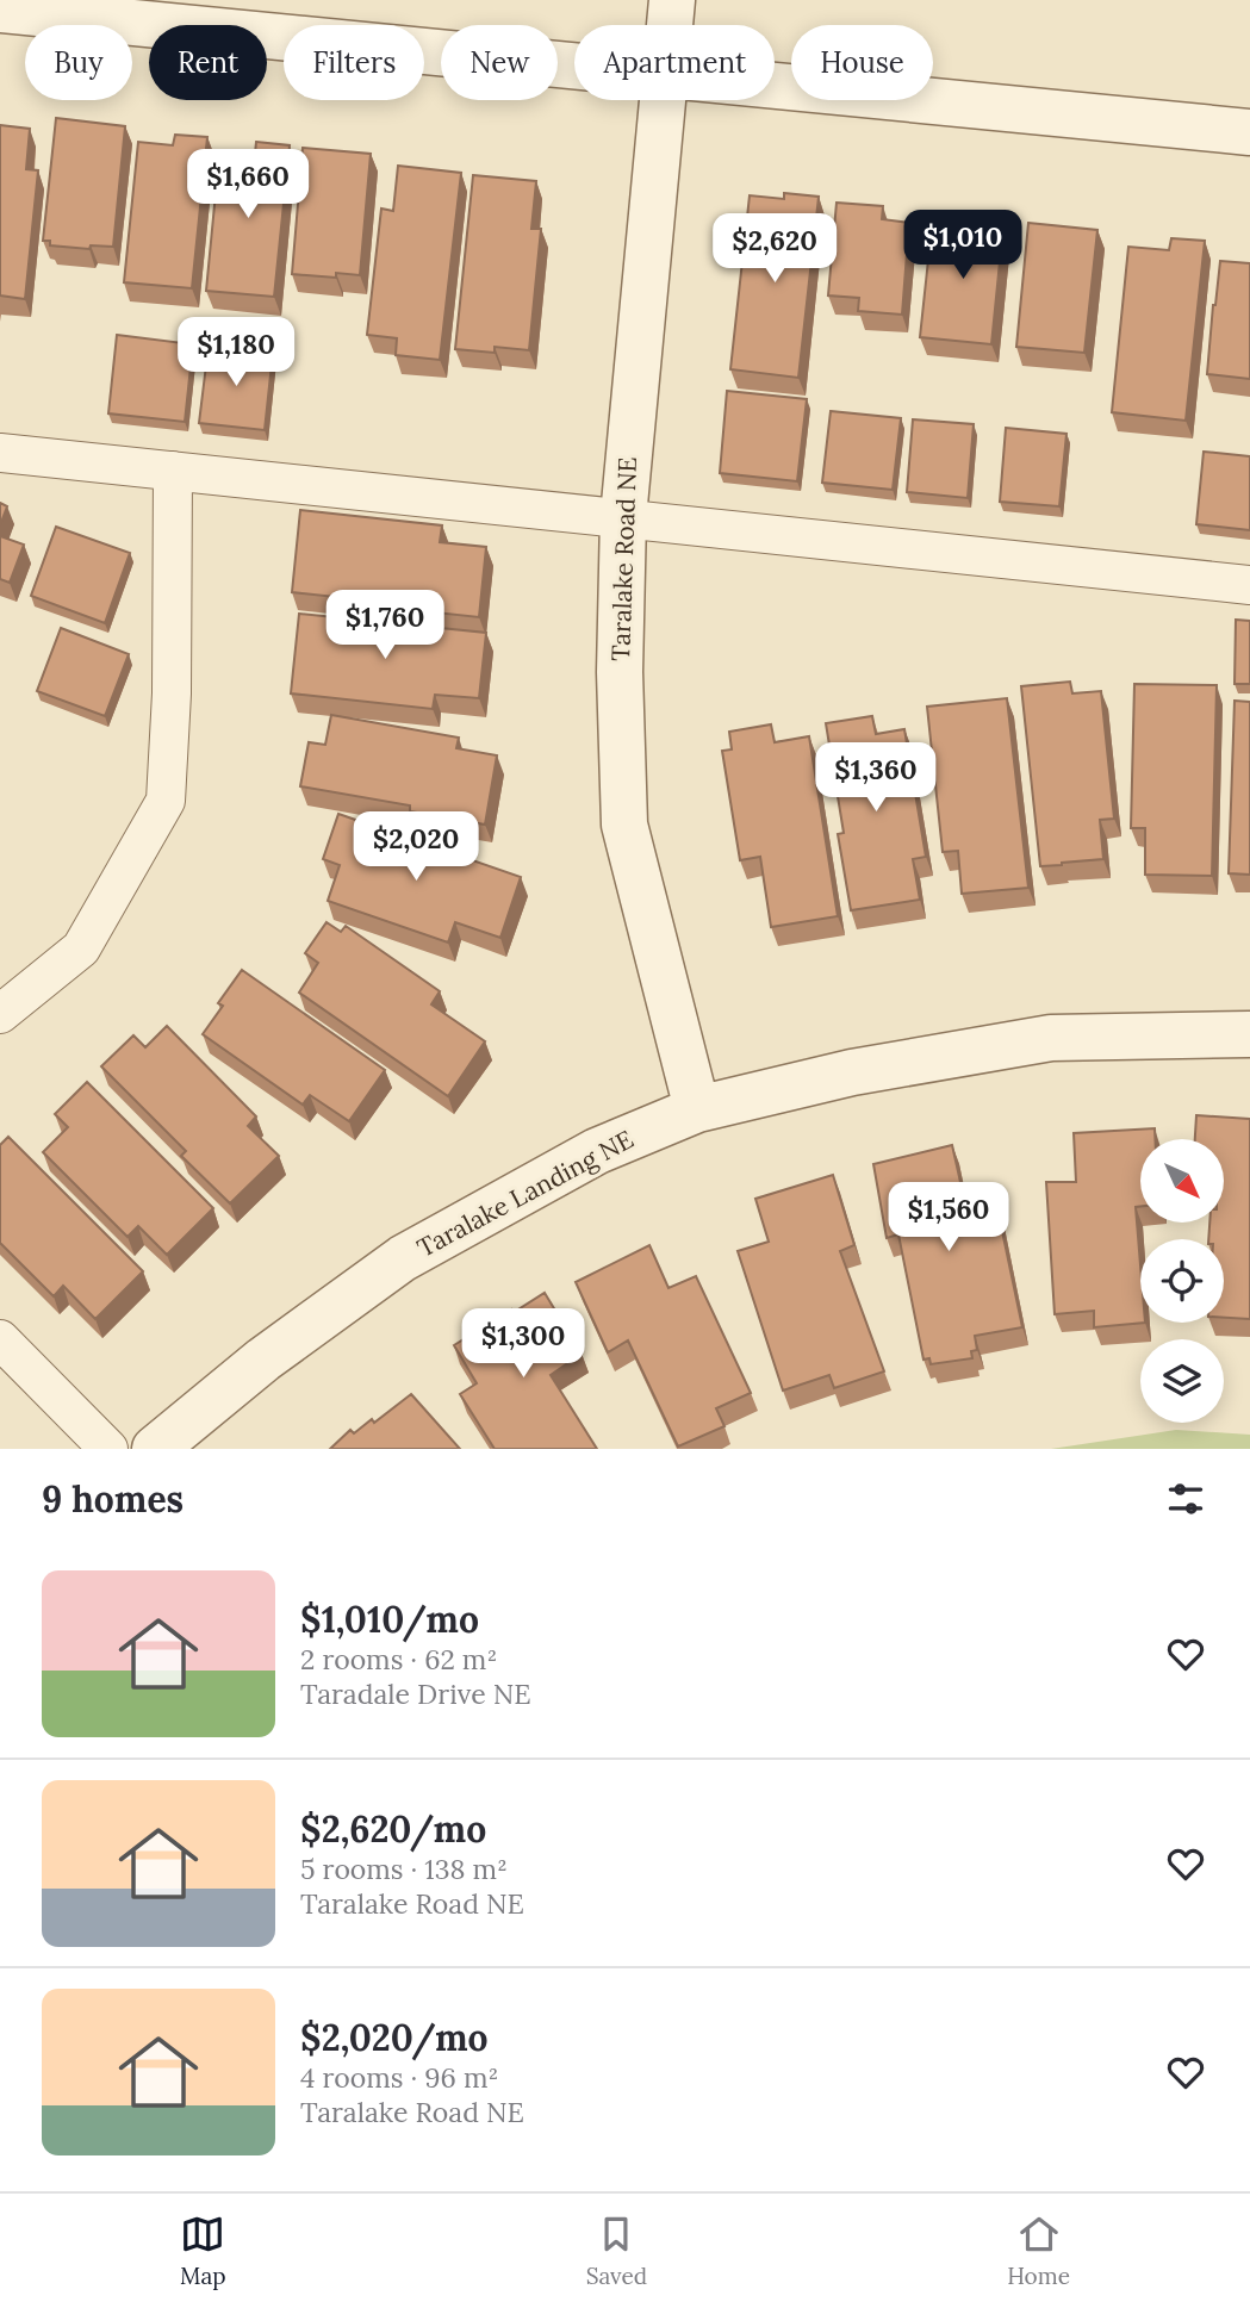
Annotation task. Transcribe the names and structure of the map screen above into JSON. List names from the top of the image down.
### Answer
{
  "streets": {
    "street": ["Taralake Road NE", "Taralake Landing NE"]
  },
  "crossings": [
    ["Taralake Road NE", "Taralake Landing NE"]
  ],
  "north": "bottom right",
  "page": {
    "chip": [
      "Buy",
      "Rent",
      "Filters",
      "New",
      "Apartment",
      "House"
    ],
    "price": [
      "$1,660",
      "$1,010",
      "$2,620",
      "$1,180",
      "$1,760",
      "$1,360",
      "$2,020",
      "$1,560",
      "$1,300"
    ],
    "heading": "9 homes",
    "list": [
      {
        "name": "$1,010/mo",
        "note": "2 rooms · 62 m² · Taradale Drive NE"
      },
      {
        "name": "$2,620/mo",
        "note": "5 rooms · 138 m² · Taralake Road NE"
      },
      {
        "name": "$2,020/mo",
        "note": "4 rooms · 96 m² · Taralake Road NE"
      }
    ],
    "tabs": ["Map", "Saved", "Home"]
  }
}
